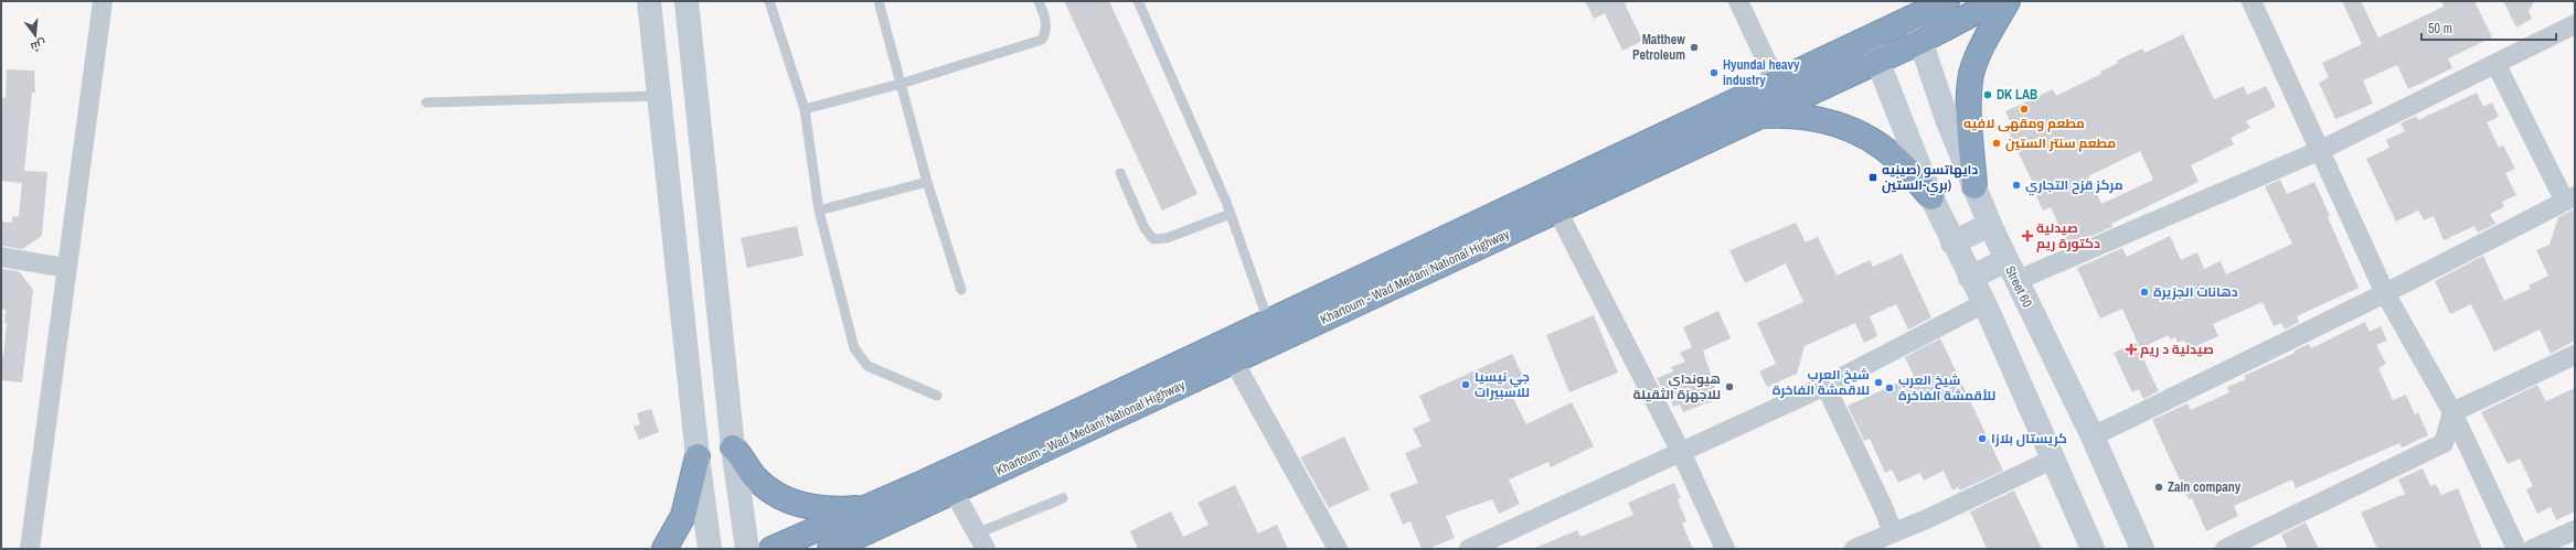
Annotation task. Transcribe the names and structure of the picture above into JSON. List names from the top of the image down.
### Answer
{
  "streets": {
    "highway": ["Khartoum - Wad Medani National Highway"],
    "main road": ["Street 60"]
  },
  "crossings": [
    ["Khartoum - Wad Medani National Highway", "Street 60"]
  ],
  "places": {
    "other": [
      "Matthew Petroleum",
      "Hyundai heavy industry",
      "DK LAB",
      "مطعم ومقهى لافيه",
      "مطعم سنتر الستين",
      "مركز قزح التجاري",
      "دهانات الجزيرة",
      "شيخ العرب للاقمشة الفاخرة",
      "جي نيسيا للاسبيرات",
      "هيونداي للاجهزة الثقيلة",
      "شيخ العرب للأقمشة الفاخرة",
      "كريستال بلازا",
      "Zain company"
    ],
    "transit": ["دايهاتسو (صينيه بري-الستين)"],
    "health": ["صيدلية دكتورة ريم", "صيدلية د ريم"]
  },
  "scale_bar": "50 m",
  "north": "bottom"
}
